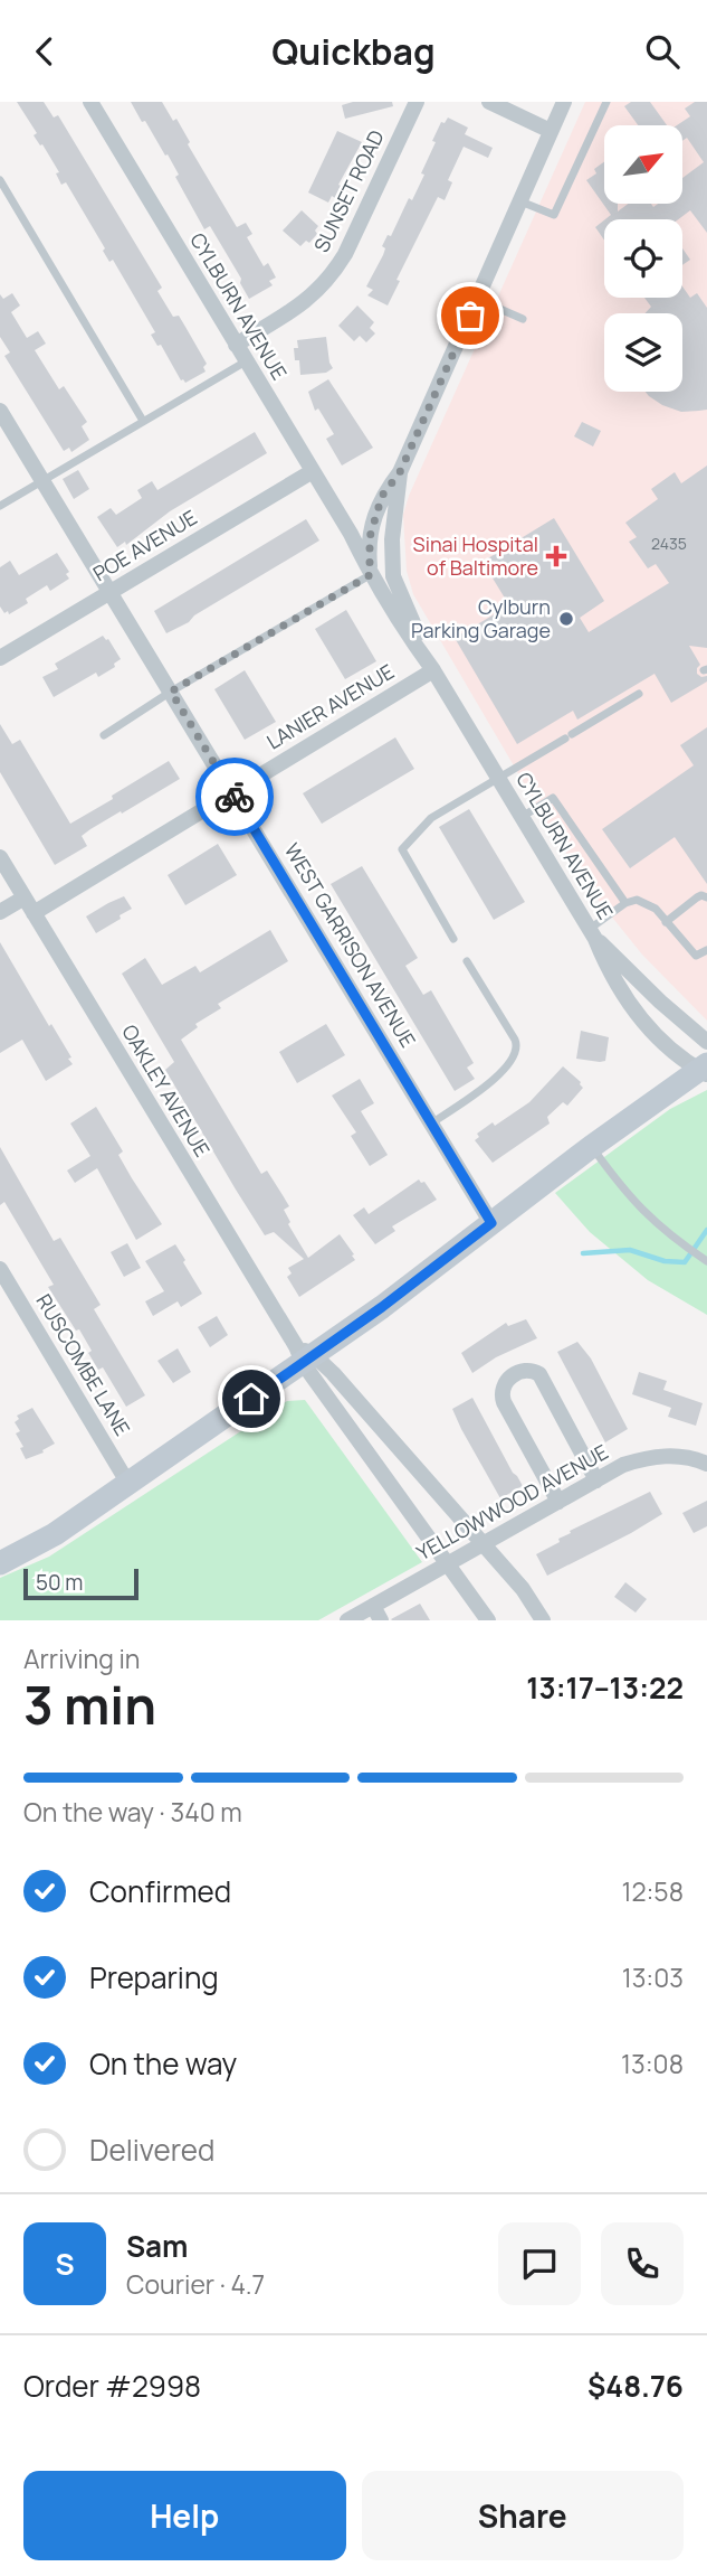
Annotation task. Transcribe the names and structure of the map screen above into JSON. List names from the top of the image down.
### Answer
{
  "streets": {
    "street": [
      "SUNSET ROAD",
      "CYLBURN AVENUE",
      "POE AVENUE",
      "LANIER AVENUE",
      "WEST GARRISON AVENUE",
      "OAKLEY AVENUE",
      "RUSCOMBE LANE",
      "YELLOWWOOD AVENUE"
    ]
  },
  "crossings": [
    ["SUNSET ROAD", "CYLBURN AVENUE"],
    ["CYLBURN AVENUE", "POE AVENUE"],
    ["CYLBURN AVENUE", "LANIER AVENUE"],
    ["POE AVENUE", "WEST GARRISON AVENUE"],
    ["LANIER AVENUE", "WEST GARRISON AVENUE"],
    ["LANIER AVENUE", "OAKLEY AVENUE"]
  ],
  "places": {
    "health": ["Sinai Hospital of Baltimore"],
    "other": ["Cylburn Parking Garage"]
  },
  "house_numbers": ["2435"],
  "scale_bar": "50 m",
  "north": "top right",
  "page": {
    "header": "Quickbag",
    "scale": "50 m",
    "heading": ["3 min", "Arriving in", "13:17–13:22"],
    "panel": [
      "Sam",
      "Courier · 4.7",
      "Order #2998",
      "$48.76"
    ],
    "bar": "On the way · 340 m",
    "list": [
      ["Confirmed", "12:58"],
      ["Preparing", "13:03"],
      ["On the way", "13:08"],
      "Delivered"
    ],
    "round": "S",
    "buttons": ["Help", "Share"]
  }
}
